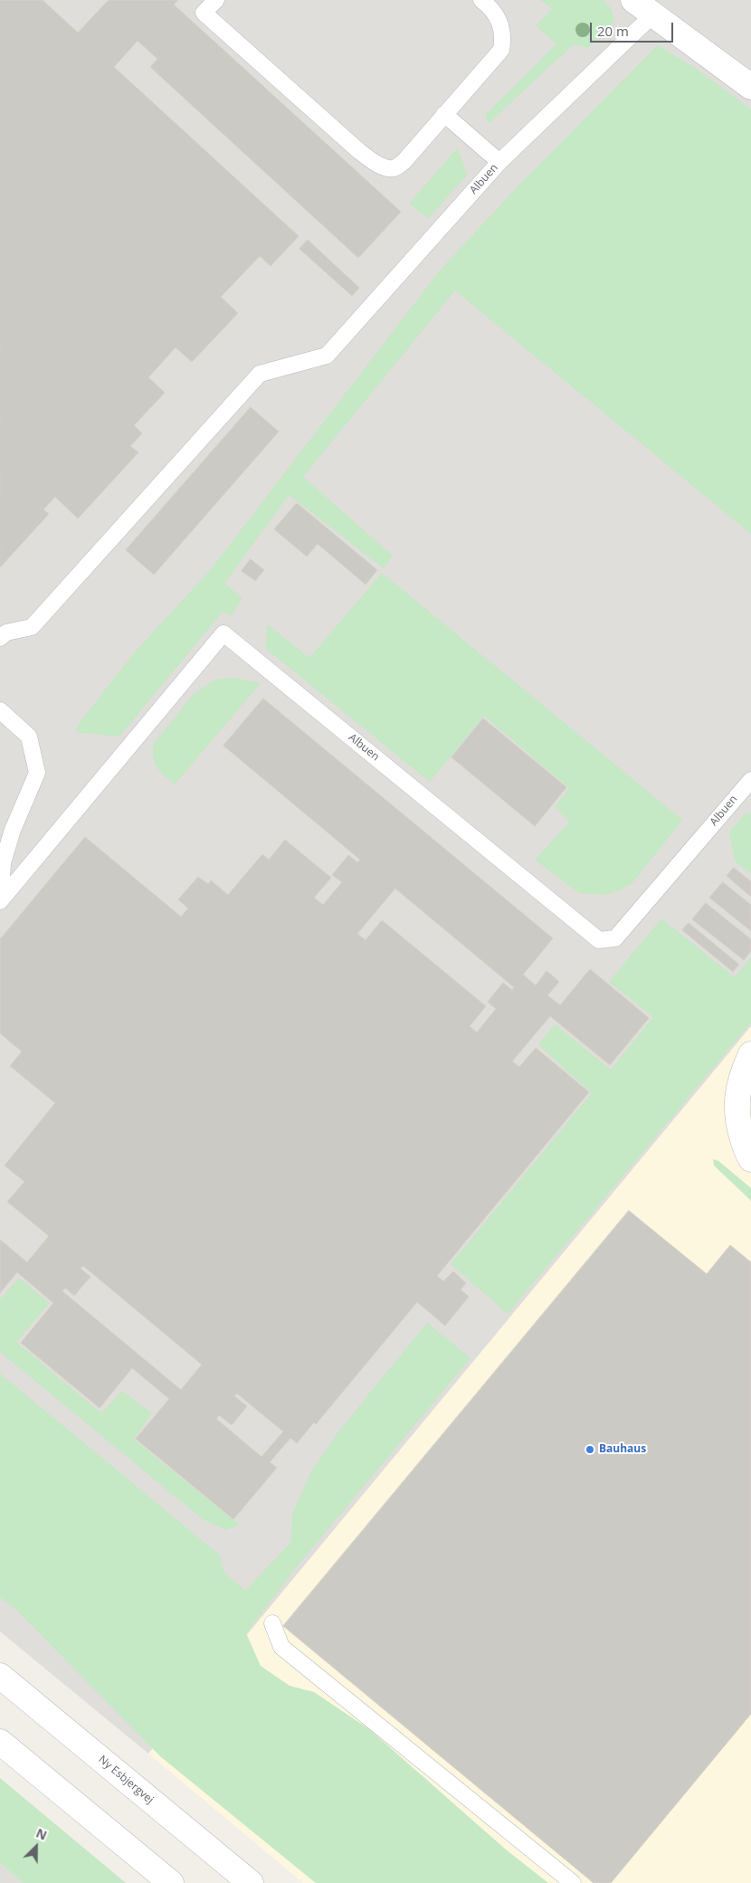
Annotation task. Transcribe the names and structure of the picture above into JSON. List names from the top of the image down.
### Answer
{
  "streets": {
    "street": ["Ny Esbjergvej"],
    "lane": ["Albuen"]
  },
  "places": ["Bauhaus"],
  "scale_bar": "20 m",
  "north": "top right"
}
